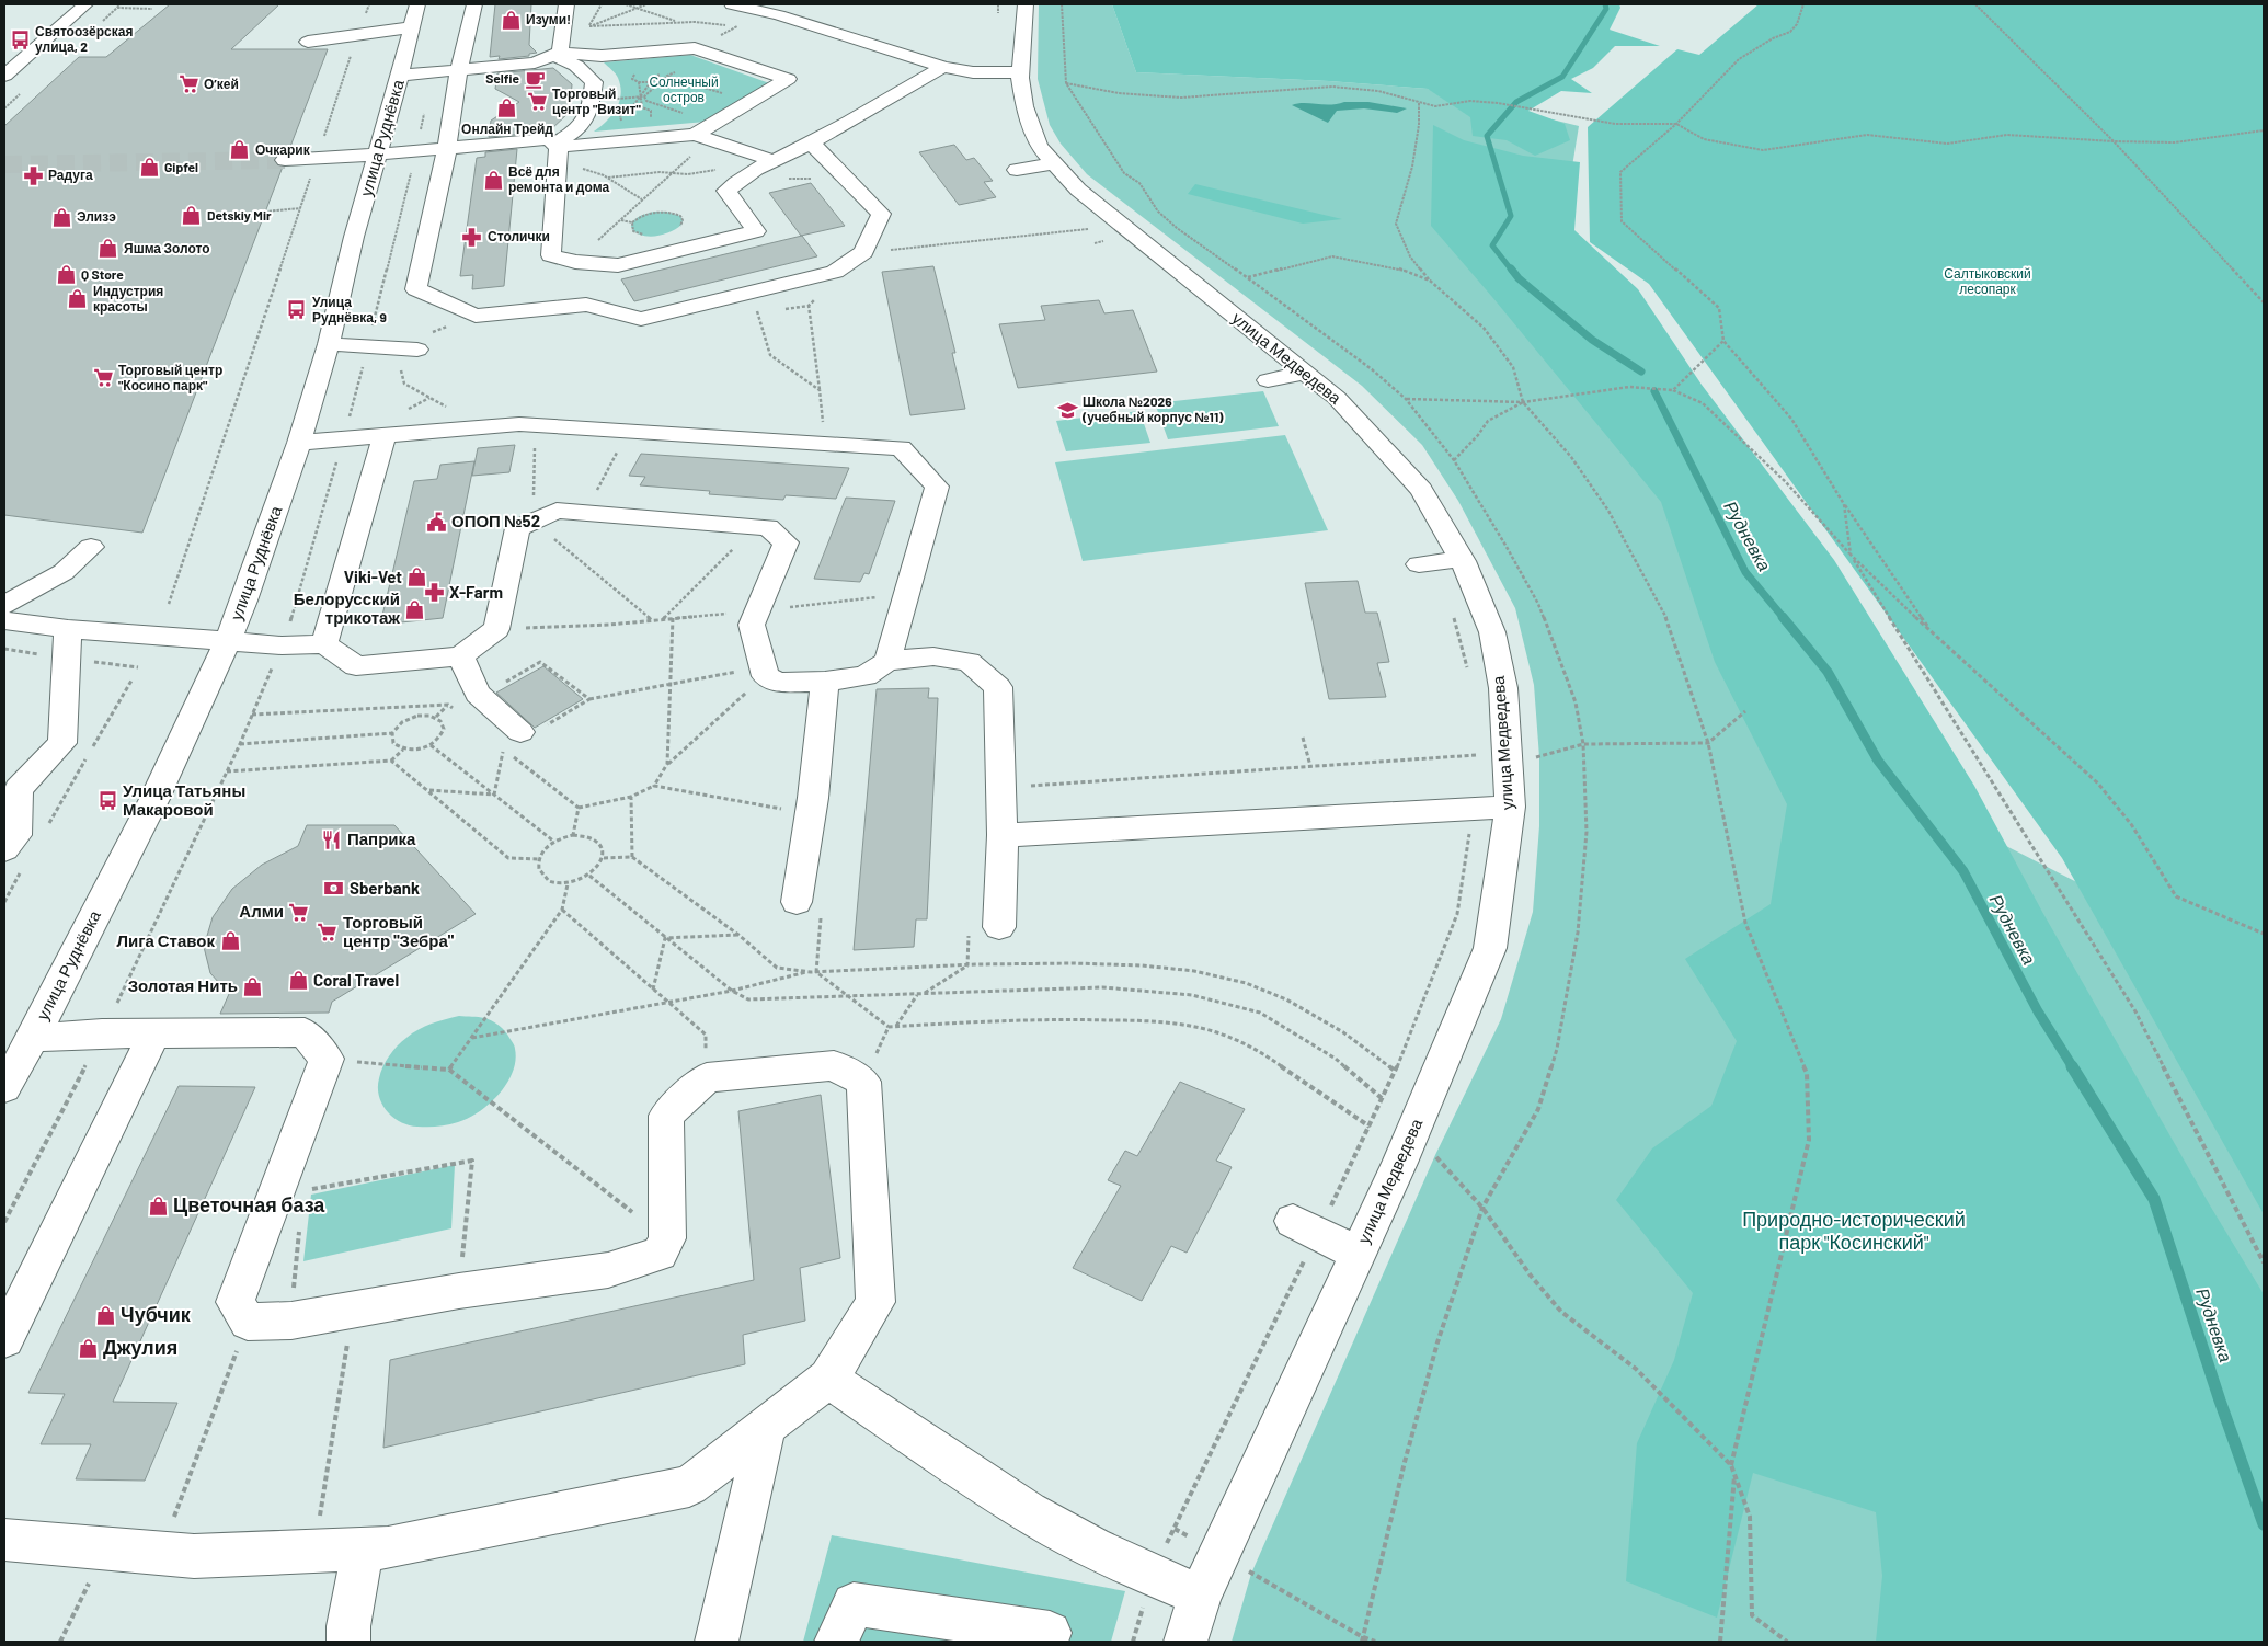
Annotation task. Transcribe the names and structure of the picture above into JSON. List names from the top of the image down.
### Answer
{
  "streets": {
    "street": ["улица Руднёвка", "улица Медведева"]
  },
  "water": ["Рудневка"],
  "parks": ["Солнечный остров", "Салтыковский лесопарк", "Природно-исторический парк \"Косинский\""],
  "places": {
    "shop": [
      "Изуми!",
      "Онлайн Трейд",
      "Очкарик",
      "Gipfel",
      "Всё для ремонта и дома",
      "Detskiy Mir",
      "Элизэ",
      "Яшма Золото",
      "Q Store",
      "Индустрия красоты",
      "Viki-Vet",
      "Белорусский трикотаж",
      "Лига Ставок",
      "Coral Travel",
      "Золотая Нить",
      "Цветочная база",
      "Чубчик",
      "Джулия"
    ],
    "bus stop": ["Святоозёрская улица, 2", "Улица Руднёвка, 9", "Улица Татьяны Макаровой"],
    "cafe": ["Selfie"],
    "supermarket": [
      "О’кей",
      "Торговый центр \"Визит\"",
      "Торговый центр \"Косино парк\"",
      "Алми",
      "Торговый центр \"Зебра\""
    ],
    "pharmacy": ["Радуга", "Столички", "X-Farm"],
    "school or university": ["Школа №2026 (учебный корпус №11)"],
    "public building": ["ОПОП №52"],
    "restaurant": ["Паприка"],
    "bank": ["Sberbank"]
  }
}
